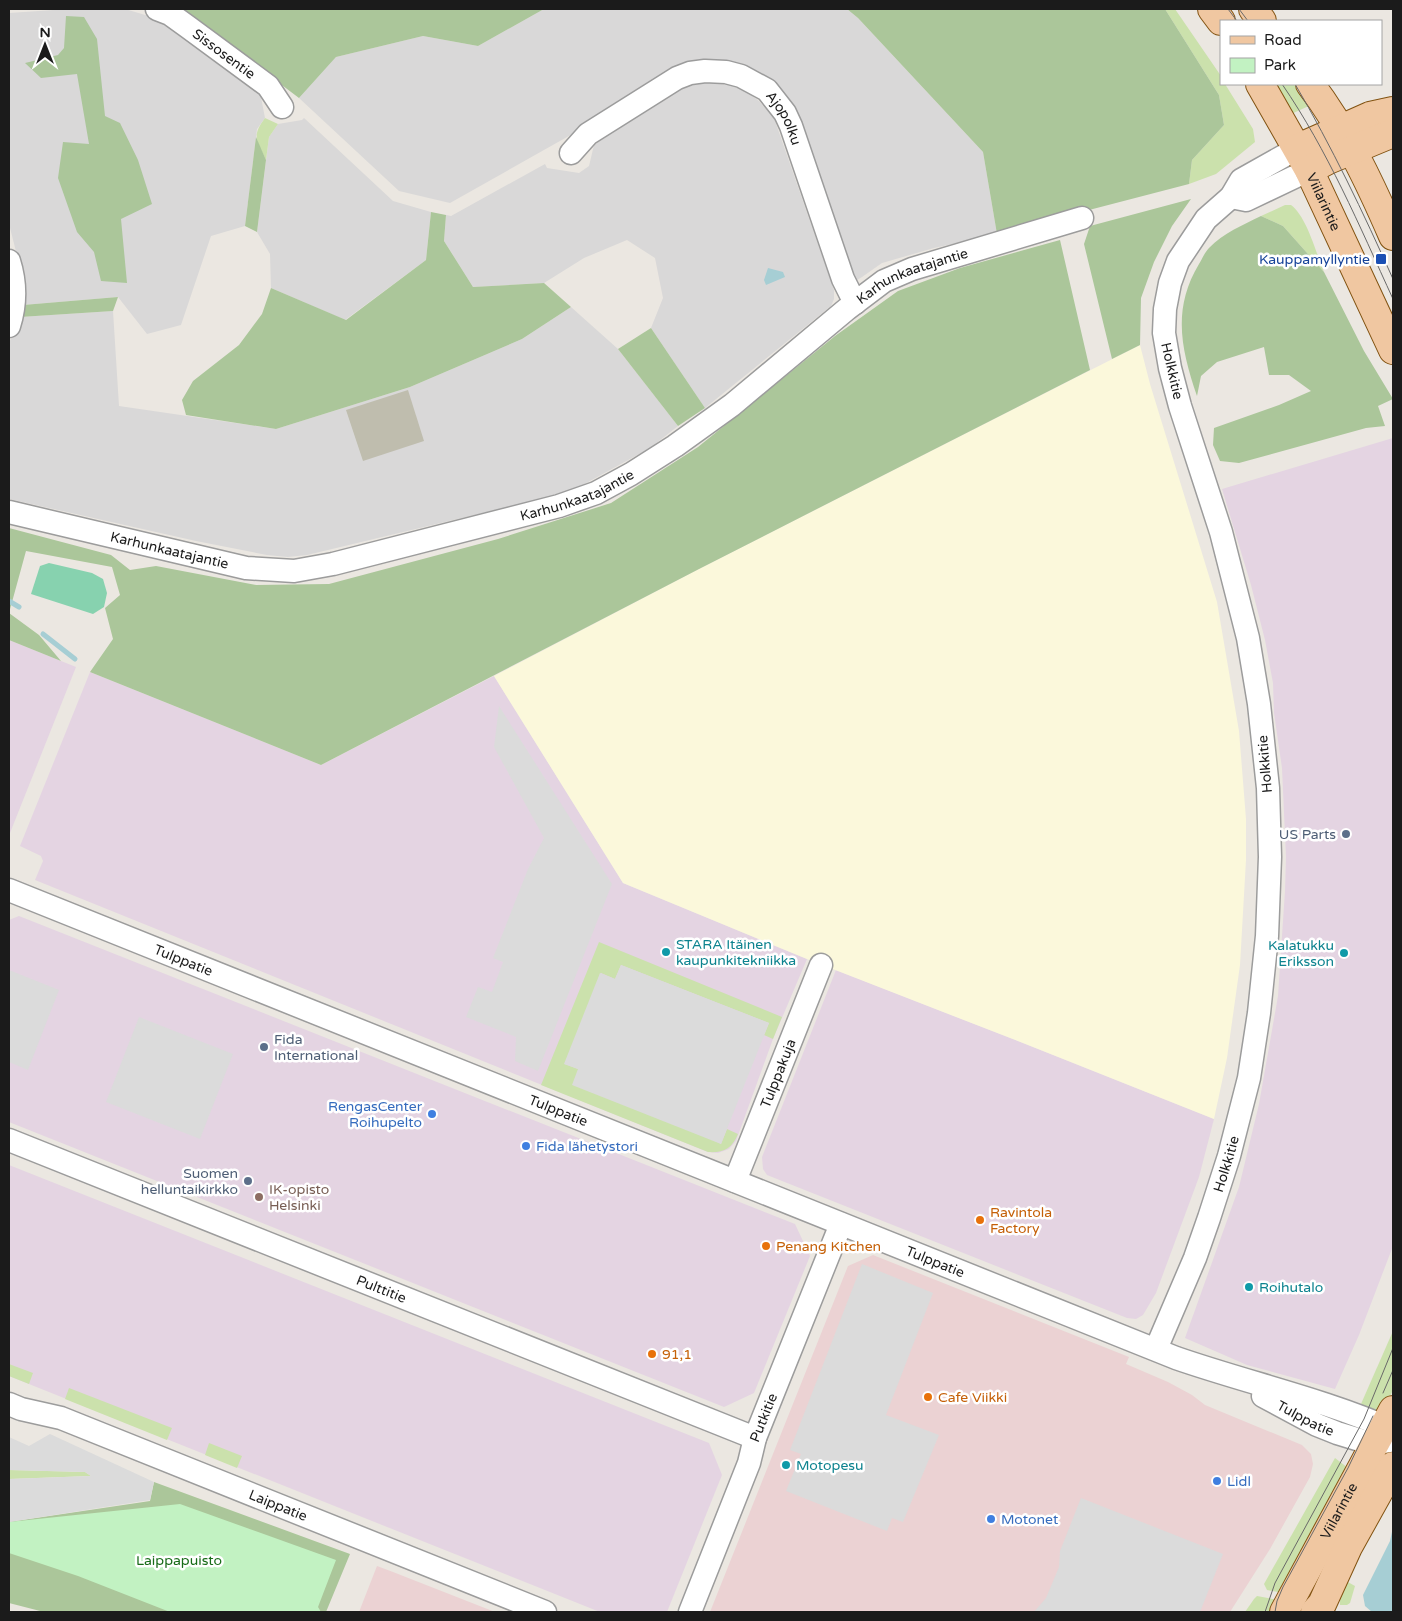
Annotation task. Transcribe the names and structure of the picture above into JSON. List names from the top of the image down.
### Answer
{
  "streets": {
    "main road": ["Viilarintie"],
    "street": [
      "Sissosentie",
      "Ajopolku",
      "Karhunkaatajantie",
      "Holkkitie",
      "Tulppatie",
      "Tulppakuja",
      "Pulttitie",
      "Putkitie",
      "Laippatie"
    ]
  },
  "crossings": [
    ["Ajopolku", "Karhunkaatajantie"],
    ["Viilarintie", "Holkkitie"],
    ["Viilarintie", "Tulppatie"],
    ["Holkkitie", "Tulppatie"],
    ["Tulppatie", "Tulppakuja"],
    ["Tulppatie", "Putkitie"],
    ["Pulttitie", "Putkitie"]
  ],
  "parks": ["Laippapuisto"],
  "places": {
    "transit": ["Kauppamyllyntie"],
    "other": [
      "US Parts",
      "STARA Itäinen kaupunkitekniikka",
      "Kalatukku Eriksson",
      "Fida International",
      "RengasCenter Roihupelto",
      "Fida lähetystori",
      "Suomen helluntaikirkko",
      "IK-opisto Helsinki",
      "Ravintola Factory",
      "Penang Kitchen",
      "Roihutalo",
      "91,1",
      "Cafe Viikki",
      "Motopesu",
      "Lidl",
      "Motonet"
    ]
  },
  "legend": ["Road", "Park"],
  "north": "top"
}
